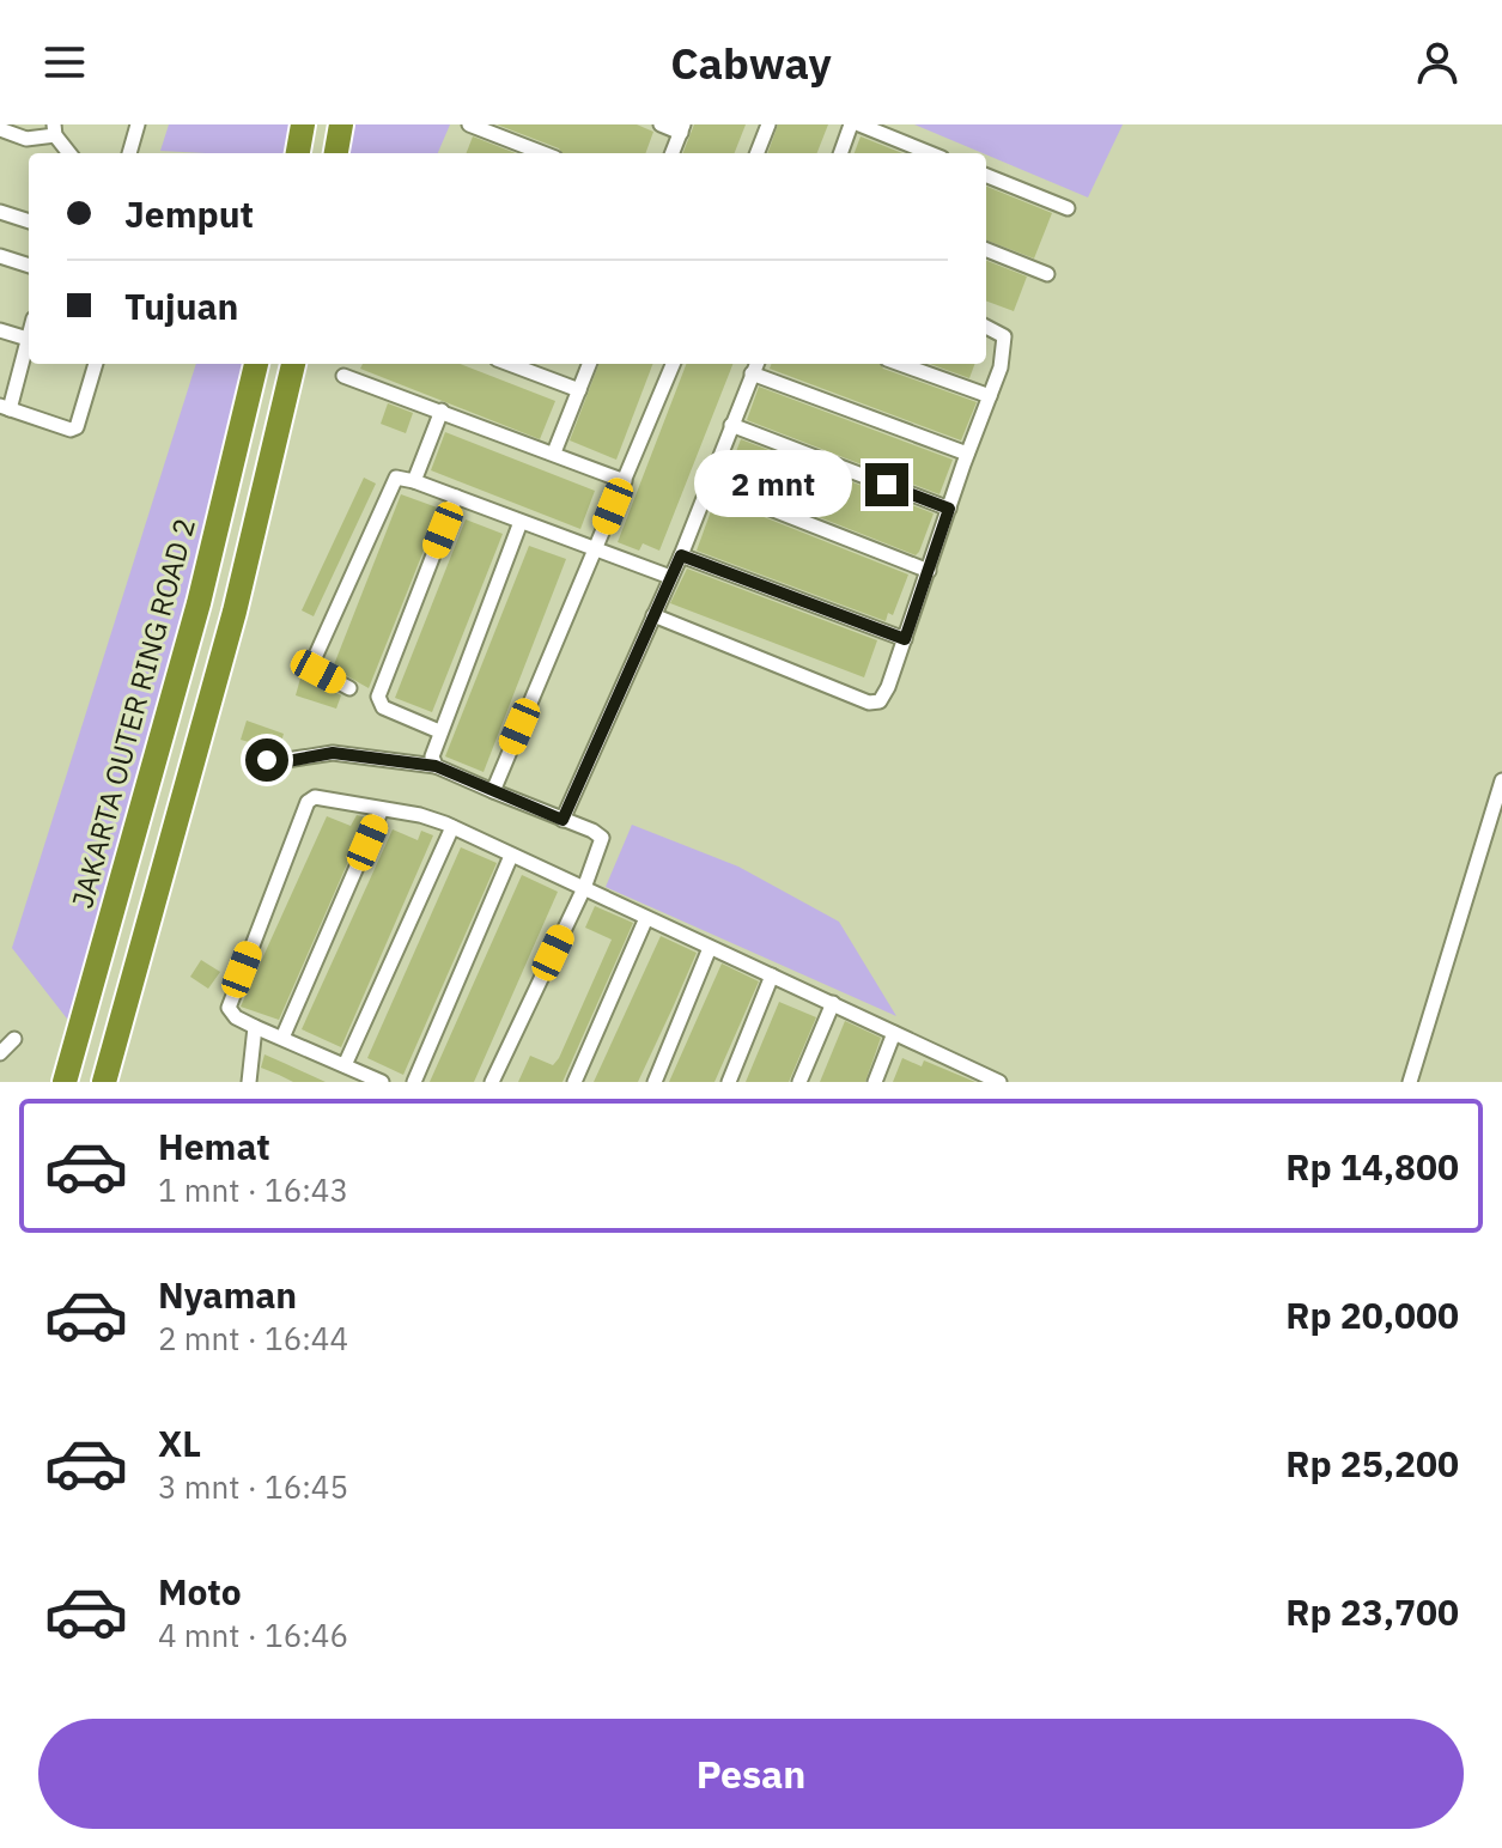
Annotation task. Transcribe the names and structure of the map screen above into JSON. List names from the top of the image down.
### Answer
{
  "streets": {
    "highway": ["JAKARTA OUTER RING ROAD 2"]
  },
  "page": {
    "header": "Cabway",
    "banner": ["Jemput", "Tujuan"],
    "bubble": "2 mnt",
    "list": [
      {
        "name": "Hemat",
        "note": "1 mnt · 16:43",
        "value": "Rp 14,800"
      },
      {
        "name": "Nyaman",
        "note": "2 mnt · 16:44",
        "value": "Rp 20,000"
      },
      {
        "name": "XL",
        "note": "3 mnt · 16:45",
        "value": "Rp 25,200"
      },
      {
        "name": "Moto",
        "note": "4 mnt · 16:46",
        "value": "Rp 23,700"
      }
    ],
    "buttons": "Pesan"
  }
}
